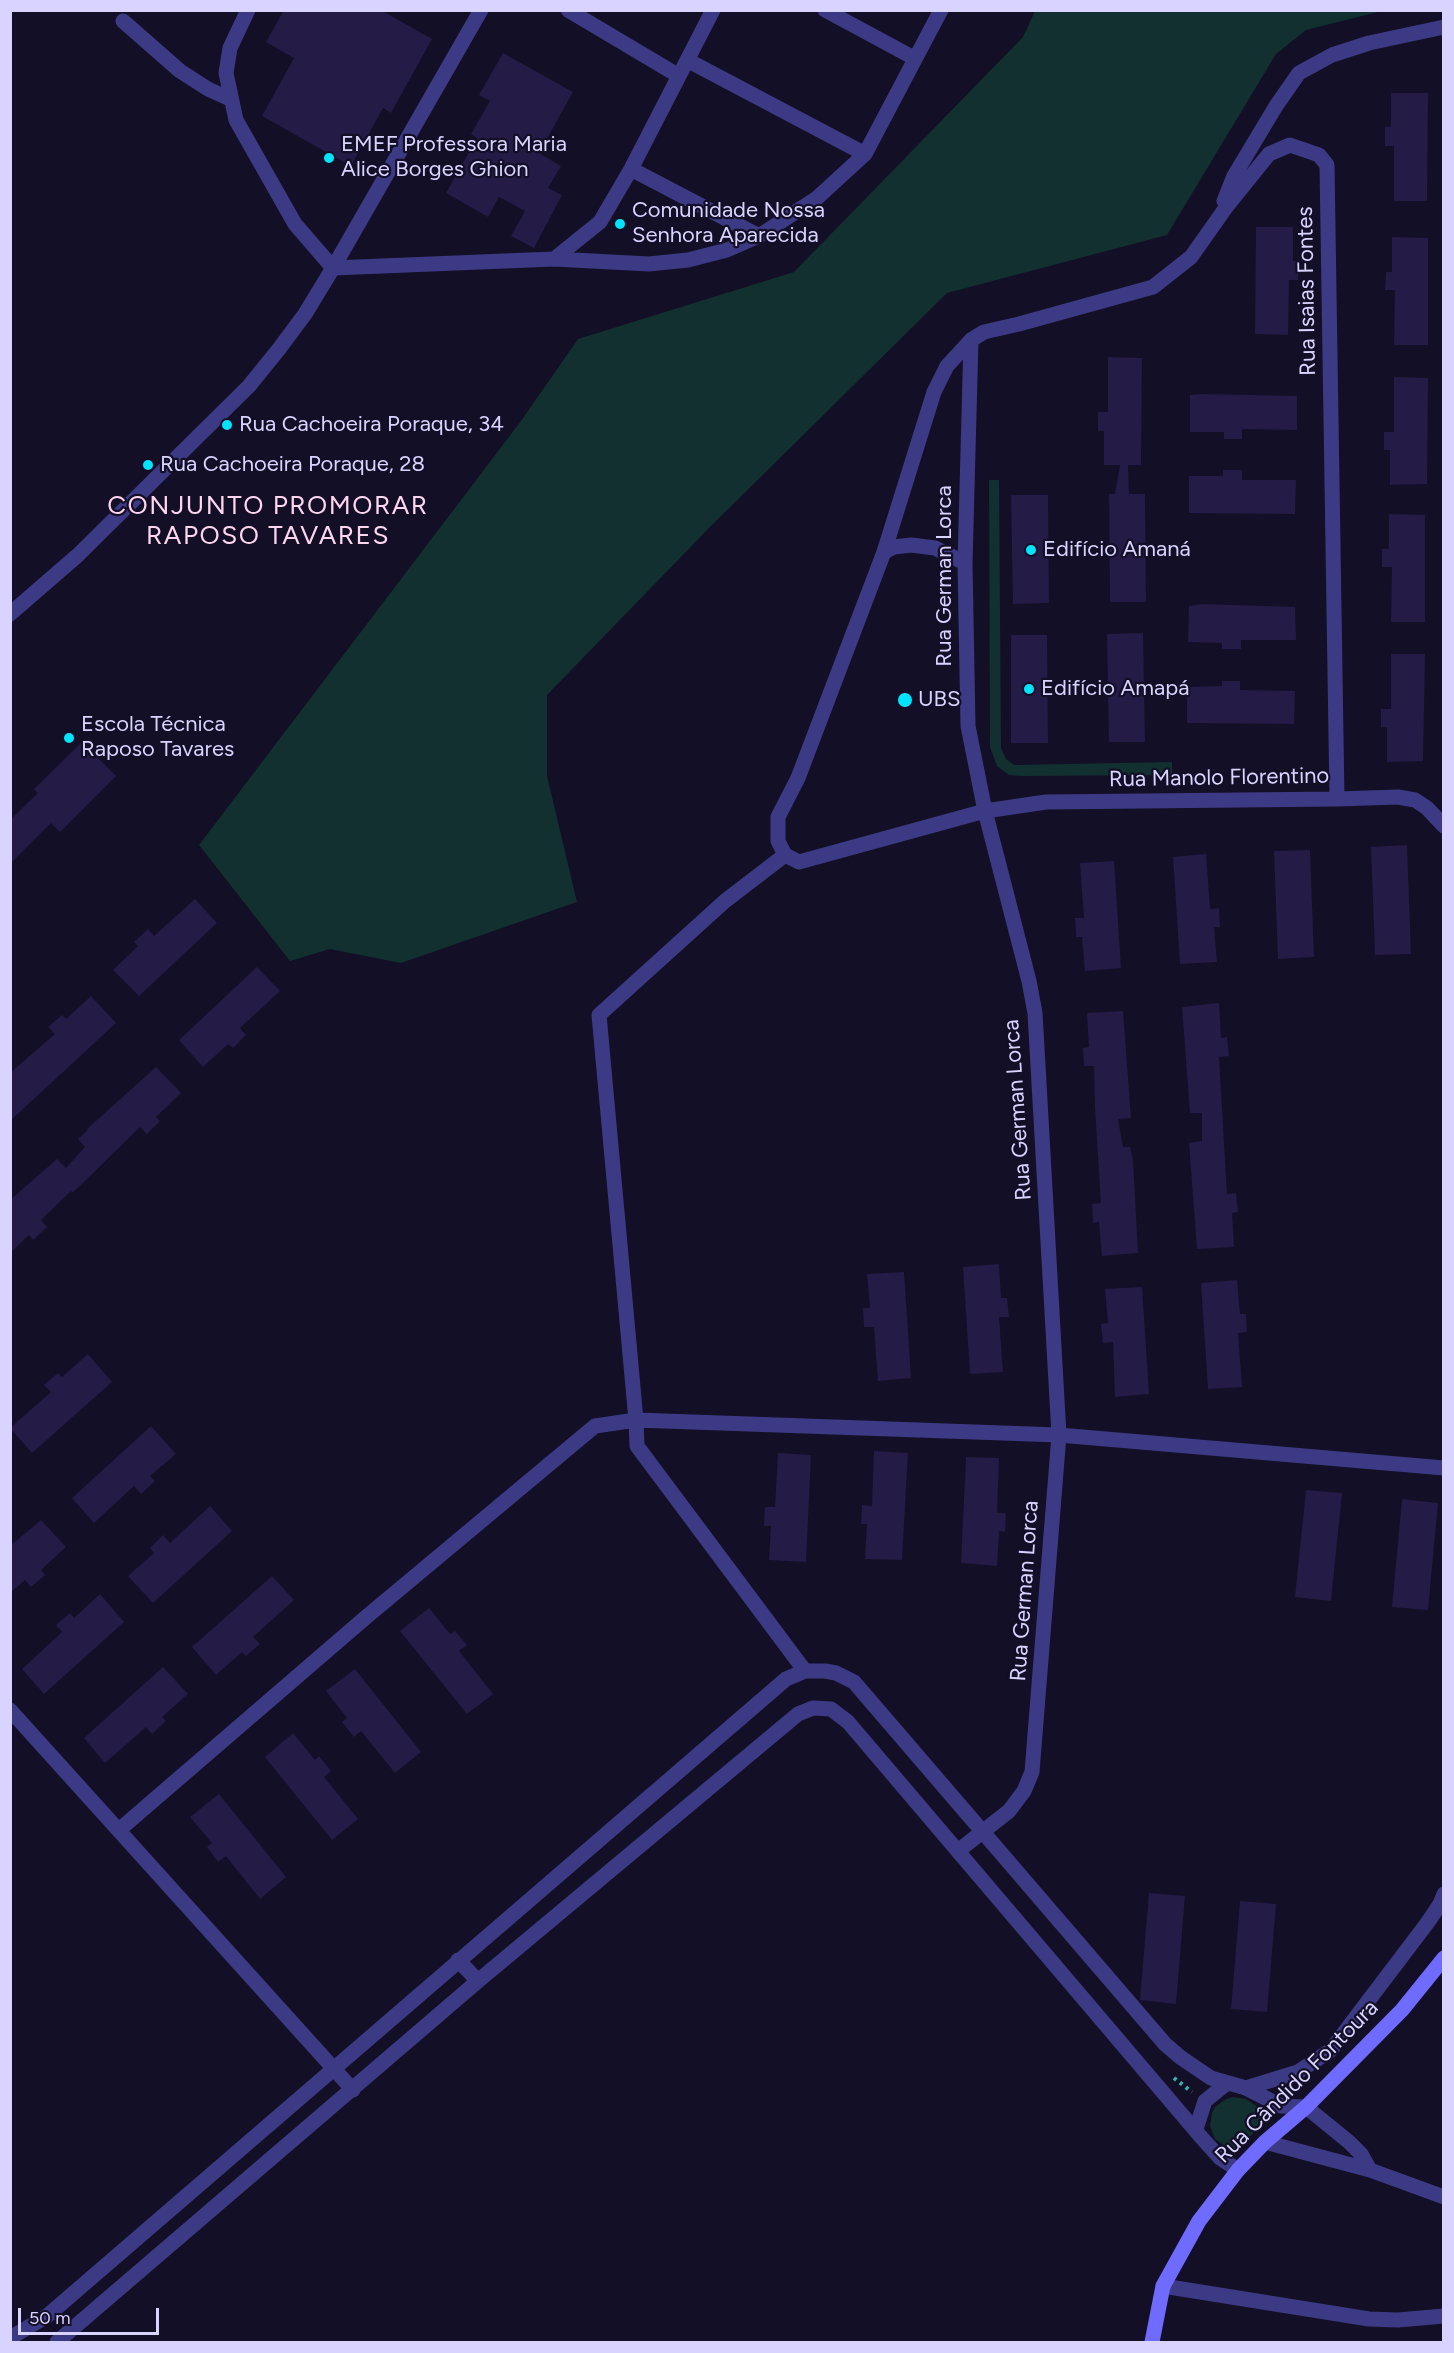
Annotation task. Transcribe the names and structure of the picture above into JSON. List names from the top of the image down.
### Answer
{
  "streets": {
    "main road": ["Rua Cândido Fontoura"],
    "street": ["Rua Isaias Fontes", "Rua German Lorca", "Rua Manolo Florentino"]
  },
  "crossings": [
    ["Rua Isaias Fontes", "Rua German Lorca"],
    ["Rua Isaias Fontes", "Rua Manolo Florentino"],
    ["Rua German Lorca", "Rua Manolo Florentino"]
  ],
  "districts": ["CONJUNTO PROMORAR RAPOSO TAVARES"],
  "places": [
    "EMEF Professora Maria Alice Borges Ghion",
    "Comunidade Nossa Senhora Aparecida",
    "Rua Cachoeira Poraque, 34",
    "Rua Cachoeira Poraque, 28",
    "Edifício Amaná",
    "Edifício Amapá",
    "UBS",
    "Escola Técnica Raposo Tavares"
  ],
  "scale_bar": "50 m"
}
